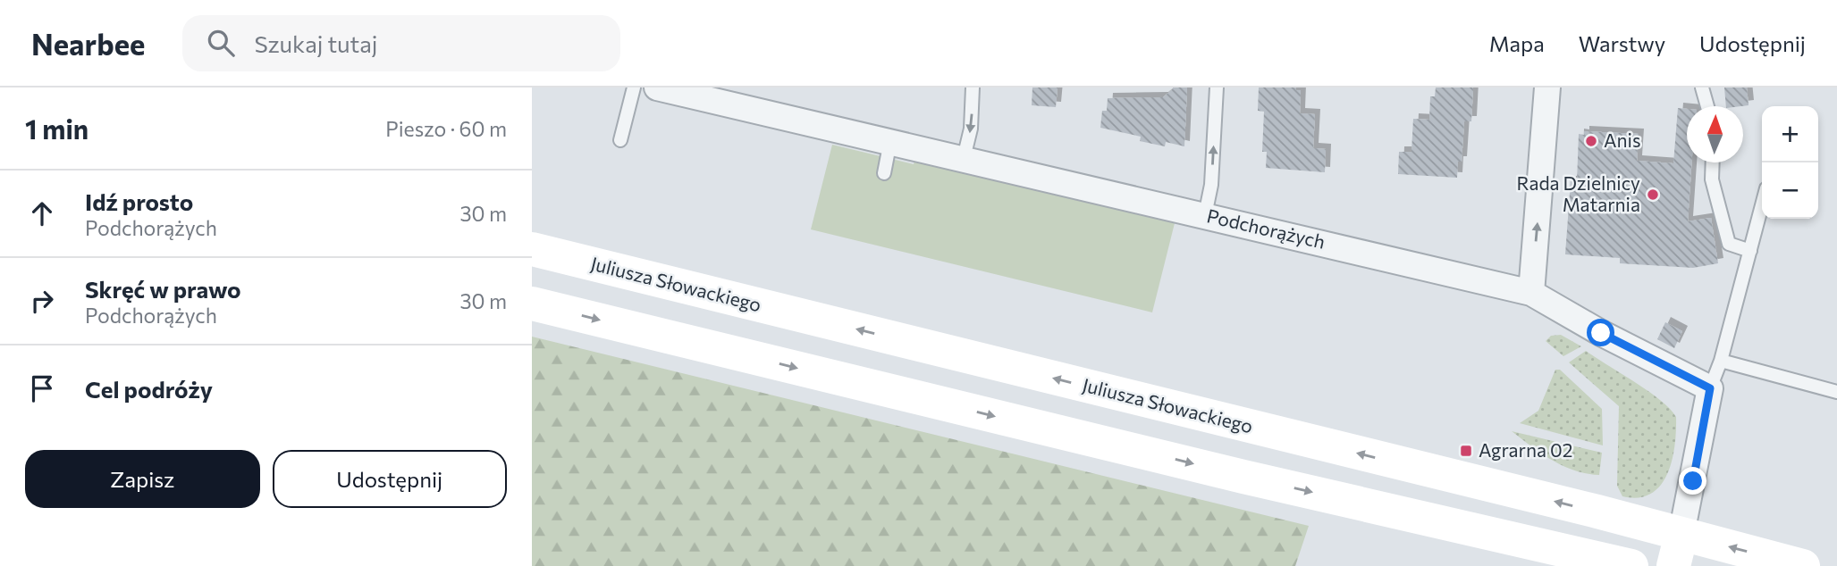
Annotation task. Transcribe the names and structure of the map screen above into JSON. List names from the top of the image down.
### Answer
{
  "streets": {
    "main road": ["Juliusza Słowackiego"],
    "street": ["Podchorążych"]
  },
  "places": {
    "other": ["Anis", "Rada Dzielnicy Matarnia"],
    "transit": ["Agrarna 02"]
  },
  "north": "top",
  "page": {
    "header": "Nearbee",
    "search": "Szukaj tutaj",
    "nav": ["Mapa", "Warstwy", "Udostępnij"],
    "heading": ["1 min", "Pieszo · 60 m"],
    "map_buttons": ["+", "−"],
    "list": [
      ["Idź prosto", "Podchorążych", "30 m"],
      ["Skręć w prawo", "Podchorążych", "30 m"],
      "Cel podróży"
    ],
    "buttons": ["Zapisz", "Udostępnij"]
  }
}
